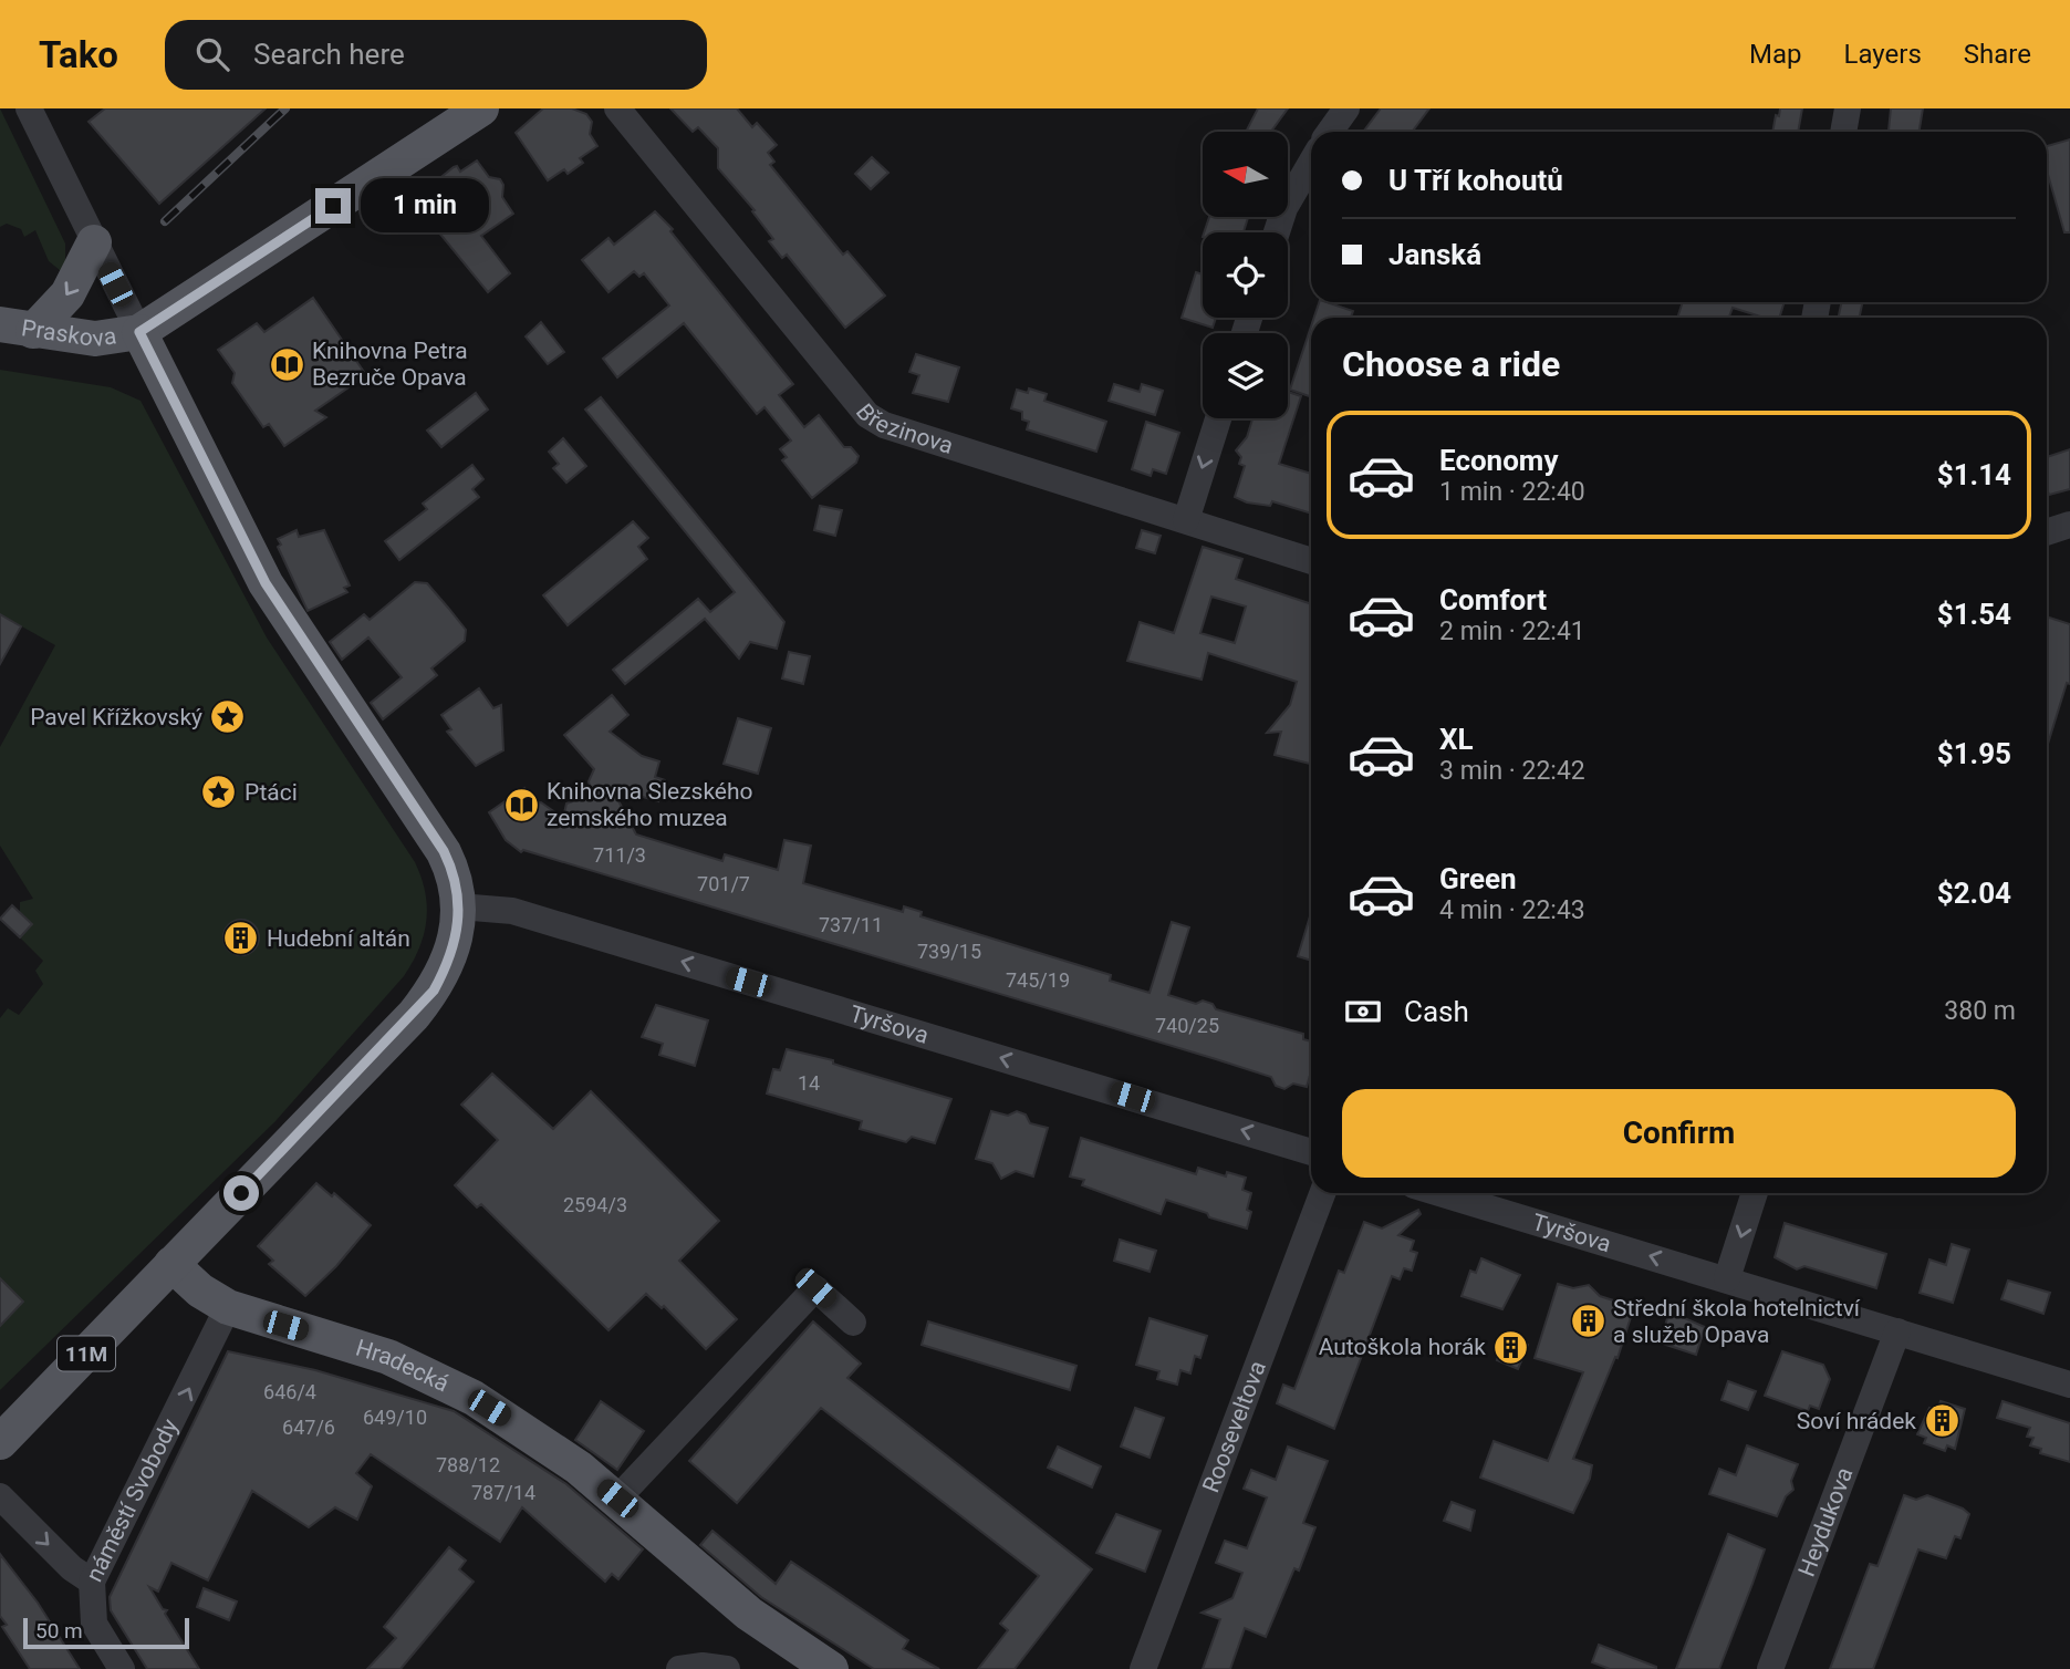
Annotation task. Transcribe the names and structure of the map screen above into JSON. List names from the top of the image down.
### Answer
{
  "streets": {
    "main road": ["Praskova", "11M", "Hradecká"],
    "street": [
      "Březinova",
      "Tyršova",
      "Rooseveltova",
      "náměstí Svobody",
      "Heydukova"
    ]
  },
  "crossings": [
    ["Praskova", "11M"],
    ["Tyršova", "11M"],
    ["Tyršova", "Heydukova"],
    ["11M", "Hradecká"],
    ["Hradecká", "náměstí Svobody"]
  ],
  "one_way": ["Tyršova"],
  "places": {
    "library": ["Knihovna Petra Bezruče Opava", "Knihovna Slezského zemského muzea"],
    "place": ["Pavel Křížkovský", "Ptáci"],
    "building": [
      "Hudební altán",
      "Střední škola hotelnictví a služeb Opava",
      "Autoškola horák",
      "Soví hrádek"
    ]
  },
  "house_numbers": [
    "711/3",
    "701/7",
    "737/11",
    "739/15",
    "745/19",
    "740/25",
    "14",
    "2594/3",
    "646/4",
    "649/10",
    "647/6",
    "788/12",
    "787/14"
  ],
  "scale_bar": "50 m",
  "north": "left",
  "page": {
    "header": "Tako",
    "search": "Search here",
    "nav": ["Map", "Layers", "Share"],
    "banner": ["U Tří kohoutů", "Janská"],
    "bubble": "1 min",
    "heading": "Choose a ride",
    "list": [
      {
        "name": "Economy",
        "note": "1 min · 22:40",
        "value": "$1.14"
      },
      {
        "name": "Comfort",
        "note": "2 min · 22:41",
        "value": "$1.54"
      },
      {
        "name": "XL",
        "note": "3 min · 22:42",
        "value": "$1.95"
      },
      {
        "name": "Green",
        "note": "4 min · 22:43",
        "value": "$2.04"
      }
    ],
    "pay": ["Cash", "380 m"],
    "buttons": "Confirm",
    "scale": "50 m"
  }
}
